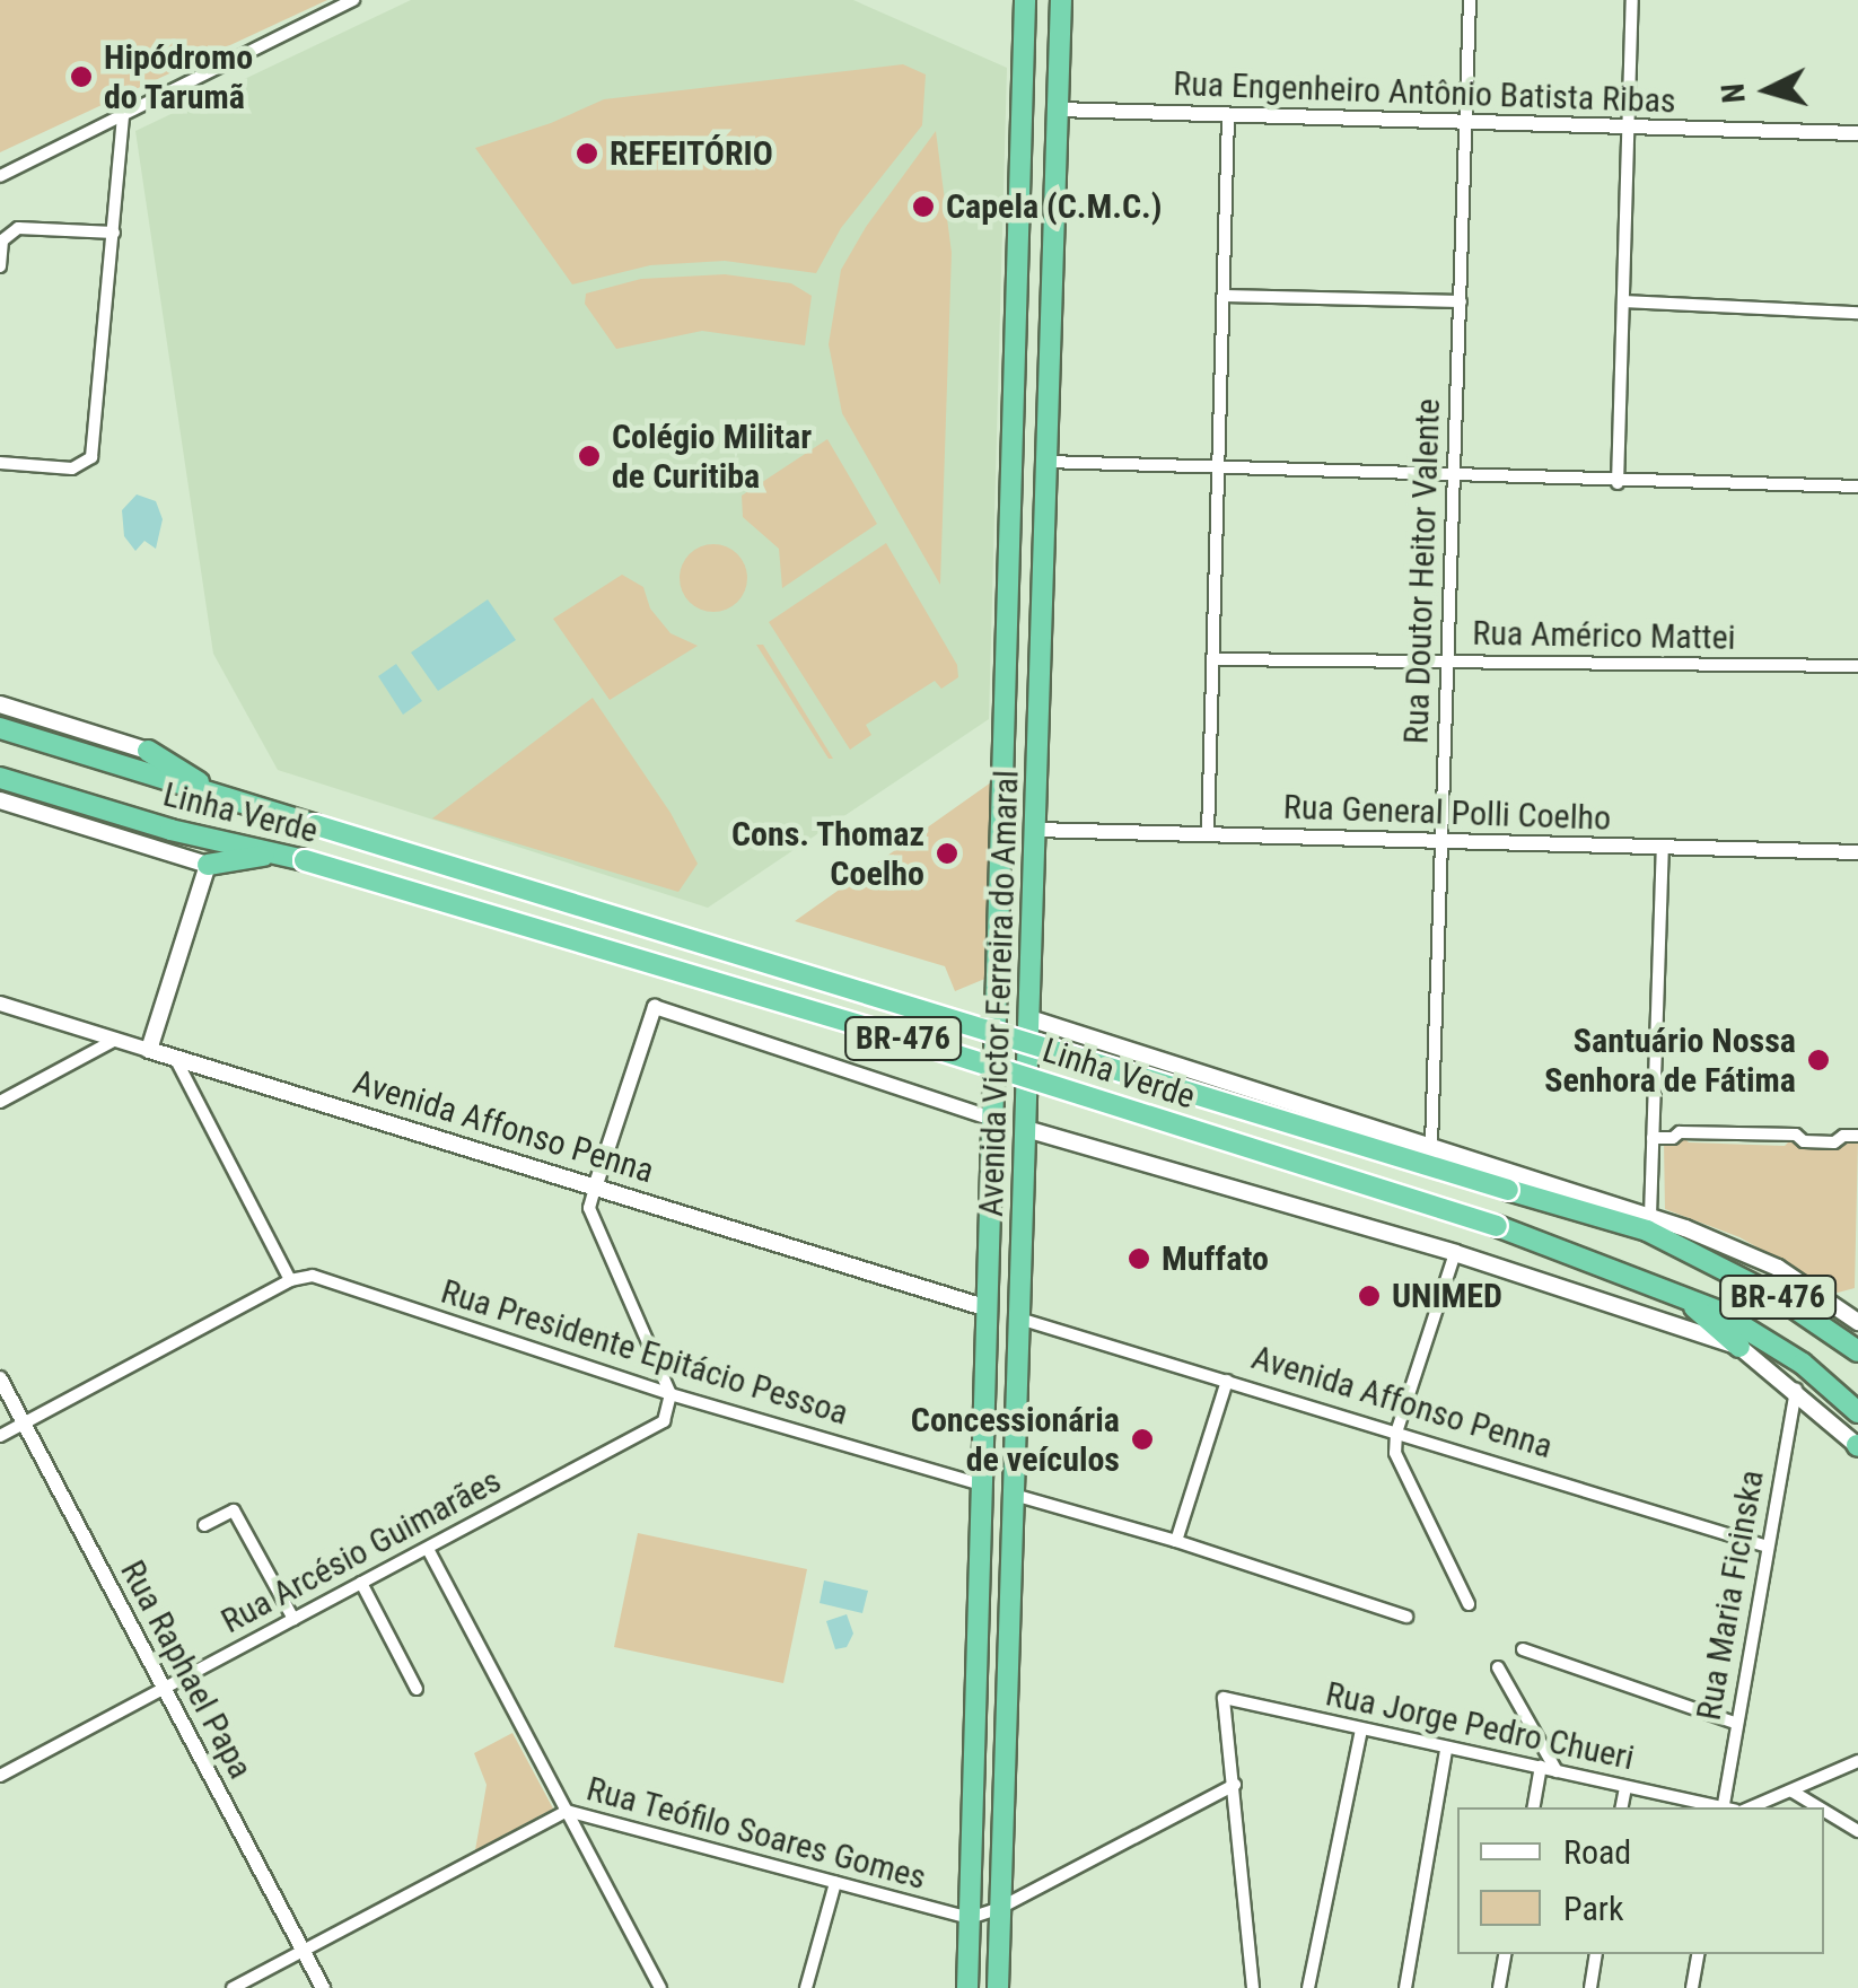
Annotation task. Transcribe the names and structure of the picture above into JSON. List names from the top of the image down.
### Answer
{
  "streets": {
    "highway": ["Linha Verde", "Avenida Victor Ferreira do Amaral", "BR-476"],
    "main road": ["Avenida Affonso Penna"],
    "street": [
      "Rua Engenheiro Antônio Batista Ribas",
      "Rua Doutor Heitor Valente",
      "Rua Américo Mattei",
      "Rua General Polli Coelho",
      "Rua Presidente Epitácio Pessoa",
      "Rua Arcésio Guimarães",
      "Rua Maria Ficinska",
      "Rua Raphael Papa",
      "Rua Jorge Pedro Chueri",
      "Rua Teófilo Soares Gomes"
    ]
  },
  "crossings": [
    ["Rua Engenheiro Antônio Batista Ribas", "Rua Doutor Heitor Valente"],
    ["Rua Engenheiro Antônio Batista Ribas", "Avenida Victor Ferreira do Amaral"],
    ["Rua Doutor Heitor Valente", "Rua Américo Mattei"],
    ["Rua Doutor Heitor Valente", "Linha Verde"],
    ["Rua Doutor Heitor Valente", "Rua General Polli Coelho"],
    ["Linha Verde", "Avenida Victor Ferreira do Amaral"],
    ["Rua General Polli Coelho", "Avenida Victor Ferreira do Amaral"],
    ["Avenida Victor Ferreira do Amaral", "Avenida Affonso Penna"],
    ["Avenida Victor Ferreira do Amaral", "Rua Presidente Epitácio Pessoa"],
    ["Avenida Victor Ferreira do Amaral", "Rua Teófilo Soares Gomes"],
    ["Avenida Affonso Penna", "Rua Maria Ficinska"],
    ["Rua Presidente Epitácio Pessoa", "Rua Arcésio Guimarães"],
    ["Rua Arcésio Guimarães", "Rua Raphael Papa"],
    ["Rua Raphael Papa", "Rua Teófilo Soares Gomes"]
  ],
  "places": [
    "Hipódromo do Tarumã",
    "REFEITÓRIO",
    "Capela (C.M.C.)",
    "Colégio Militar de Curitiba",
    "Cons. Thomaz Coelho",
    "Santuário Nossa Senhora de Fátima",
    "Muffato",
    "UNIMED",
    "Concessionária de veículos"
  ],
  "legend": ["Road", "Park"],
  "north": "left"
}
